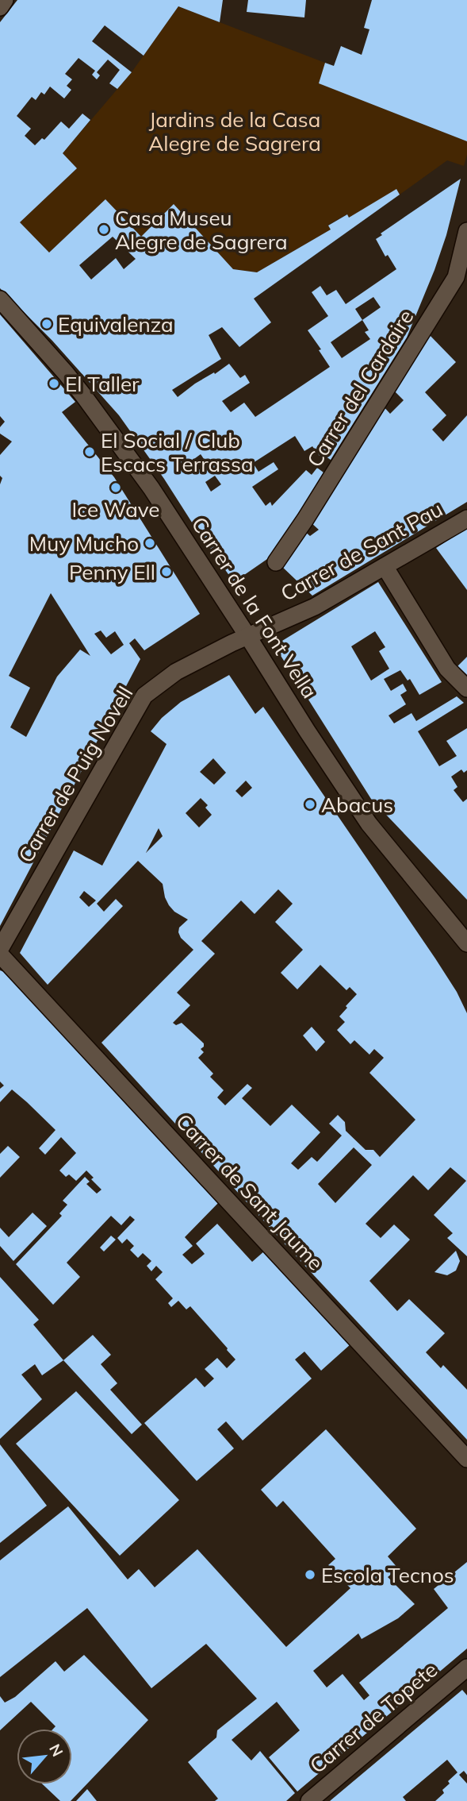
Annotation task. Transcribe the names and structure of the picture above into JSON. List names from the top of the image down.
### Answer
{
  "streets": {
    "street": [
      "Carrer del Cardaire",
      "Carrer de Sant Pau",
      "Carrer de la Font Vella",
      "Carrer de Puig Novell",
      "Carrer de Sant Jaume",
      "Carrer de Topete"
    ]
  },
  "crossings": [
    ["Carrer de Sant Pau", "Carrer de la Font Vella"],
    ["Carrer de Sant Pau", "Carrer de Puig Novell"],
    ["Carrer de la Font Vella", "Carrer de Puig Novell"]
  ],
  "parks": ["Jardins de la Casa Alegre de Sagrera"],
  "places": [
    "Casa Museu Alegre de Sagrera",
    "Equivalenza",
    "El Taller",
    "El Social / Club Escacs Terrassa",
    "Ice Wave",
    "Muy Mucho",
    "Penny Ell",
    "Abacus",
    "Escola Tecnos"
  ],
  "north": "top right"
}
